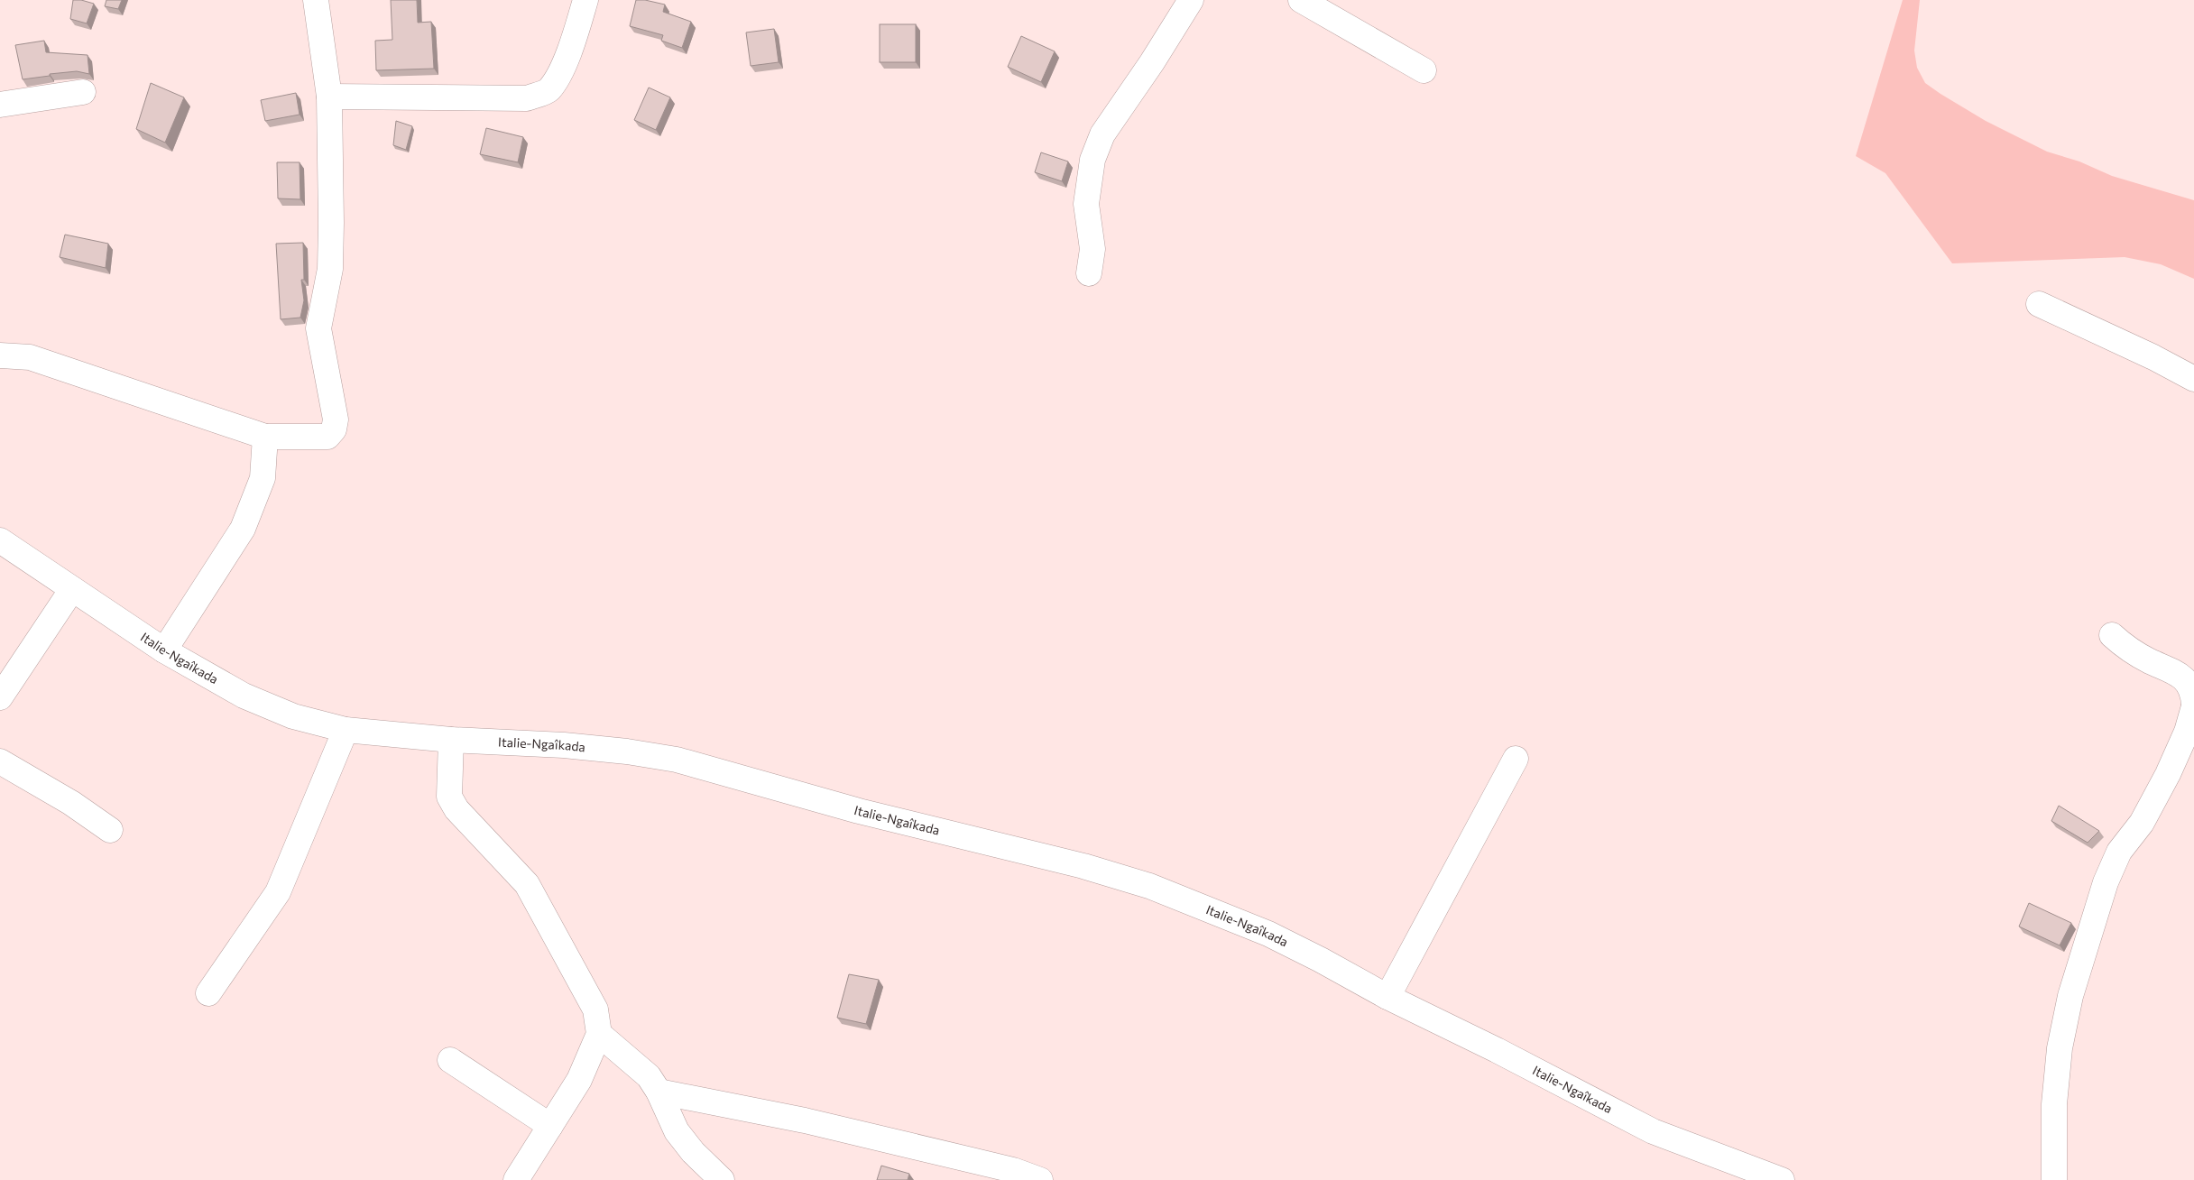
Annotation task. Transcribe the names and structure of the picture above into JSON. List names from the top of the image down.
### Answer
{
  "streets": {
    "street": ["Italie-Ngaîkada"]
  }
}
